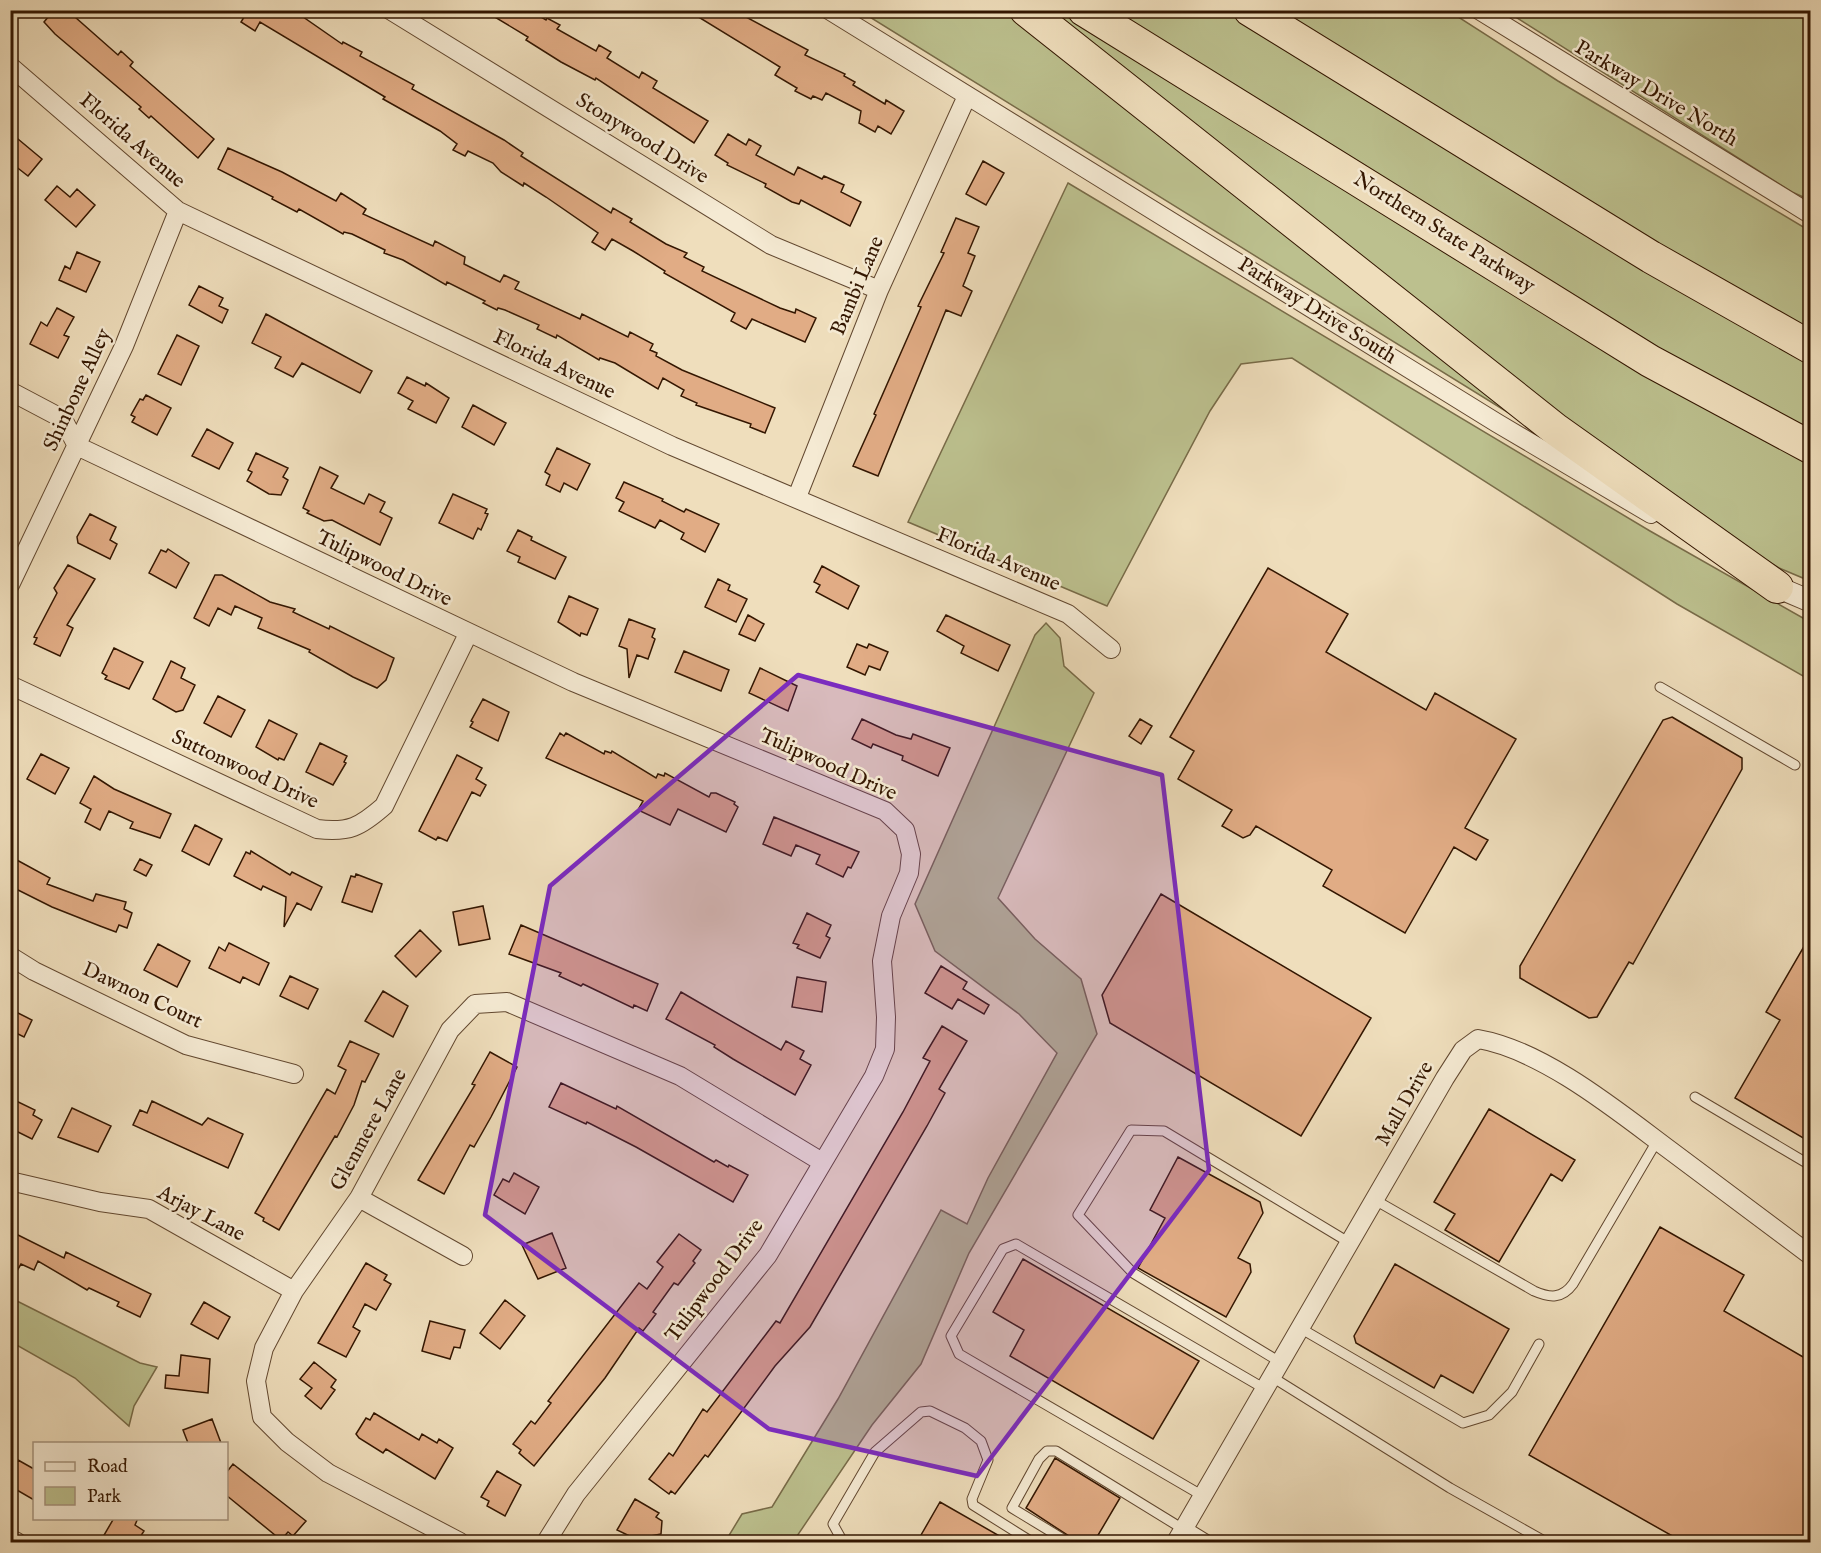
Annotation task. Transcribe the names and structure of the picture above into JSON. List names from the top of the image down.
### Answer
{
  "streets": {
    "highway": ["Northern State Parkway"],
    "street": [
      "Parkway Drive North",
      "Stonywood Drive",
      "Florida Avenue",
      "Bambi Lane",
      "Parkway Drive South",
      "Shinbone Alley",
      "Tulipwood Drive",
      "Suttonwood Drive",
      "Dawnon Court",
      "Mall Drive",
      "Glenmere Lane",
      "Arjay Lane"
    ]
  },
  "crossings": [
    ["Stonywood Drive", "Bambi Lane"],
    ["Florida Avenue", "Bambi Lane"],
    ["Florida Avenue", "Shinbone Alley"],
    ["Bambi Lane", "Parkway Drive South"],
    ["Shinbone Alley", "Tulipwood Drive"],
    ["Tulipwood Drive", "Suttonwood Drive"],
    ["Tulipwood Drive", "Glenmere Lane"],
    ["Glenmere Lane", "Arjay Lane"]
  ],
  "legend": ["Road", "Park"]
}
